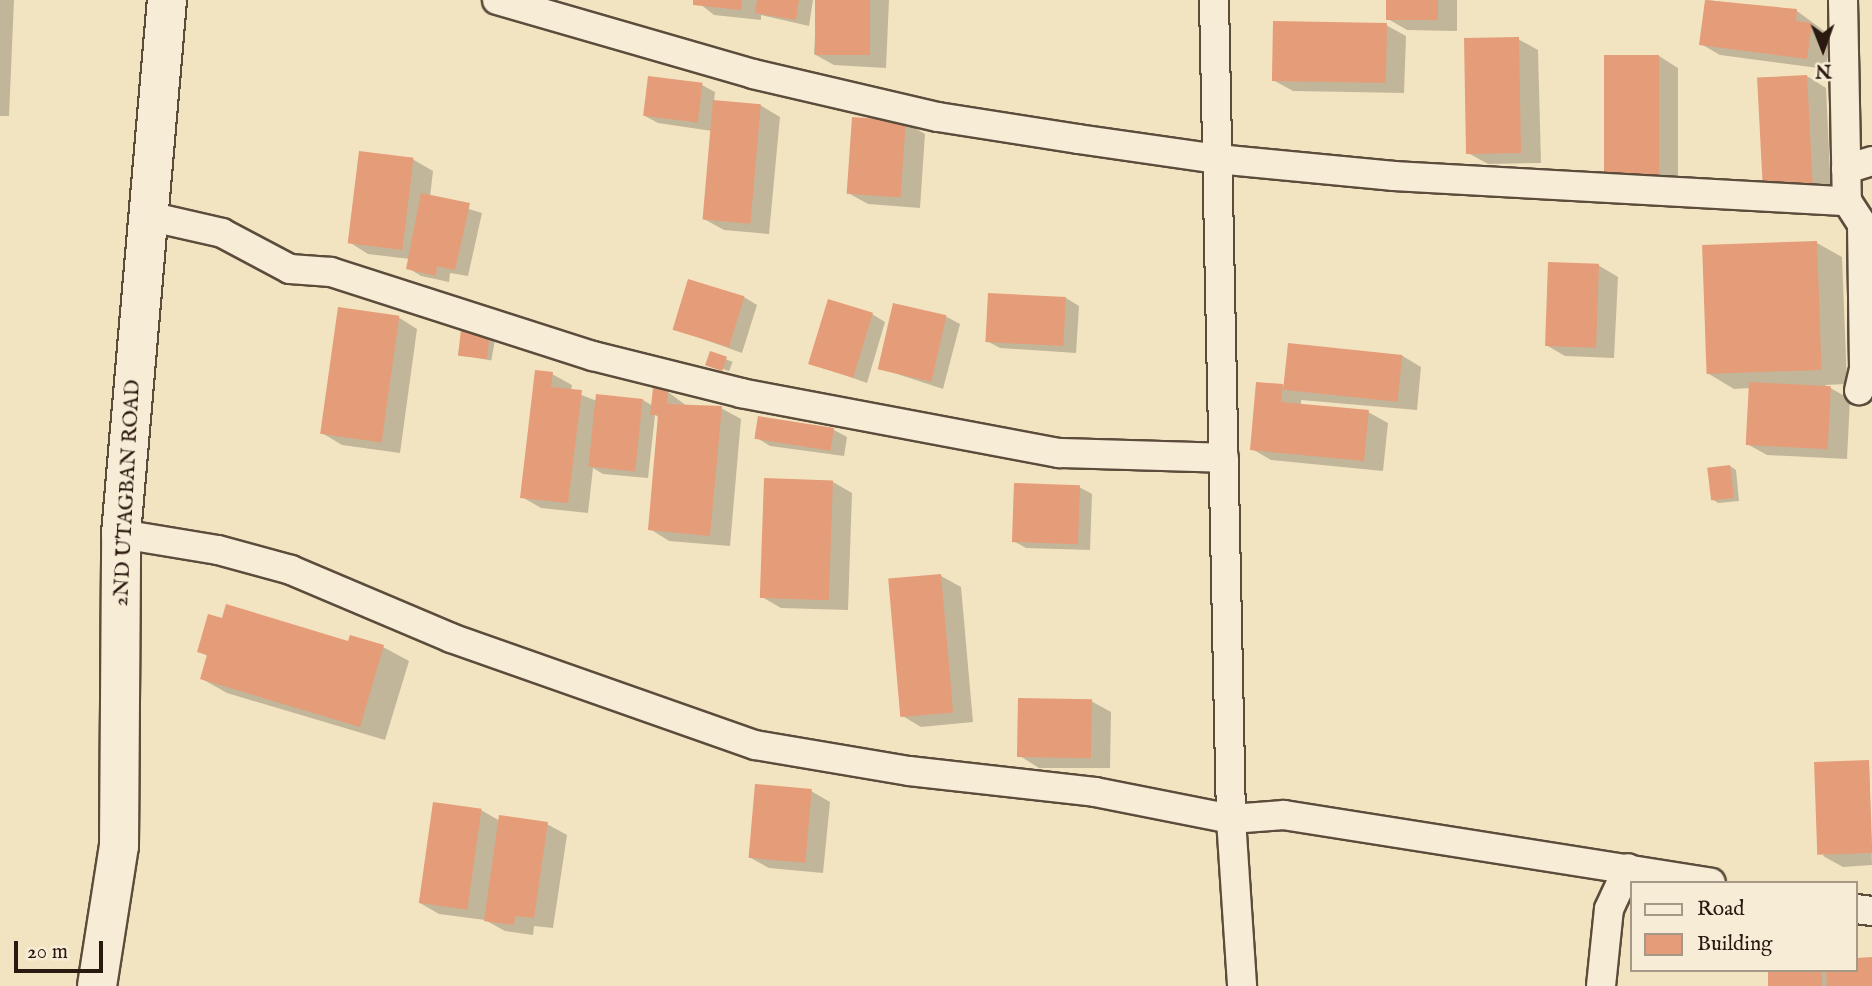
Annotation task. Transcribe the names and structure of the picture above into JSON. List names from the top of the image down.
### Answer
{
  "streets": {
    "street": ["2ND UTAGBAN ROAD"]
  },
  "legend": ["Road", "Building"],
  "scale_bar": "20 m",
  "north": "bottom"
}
